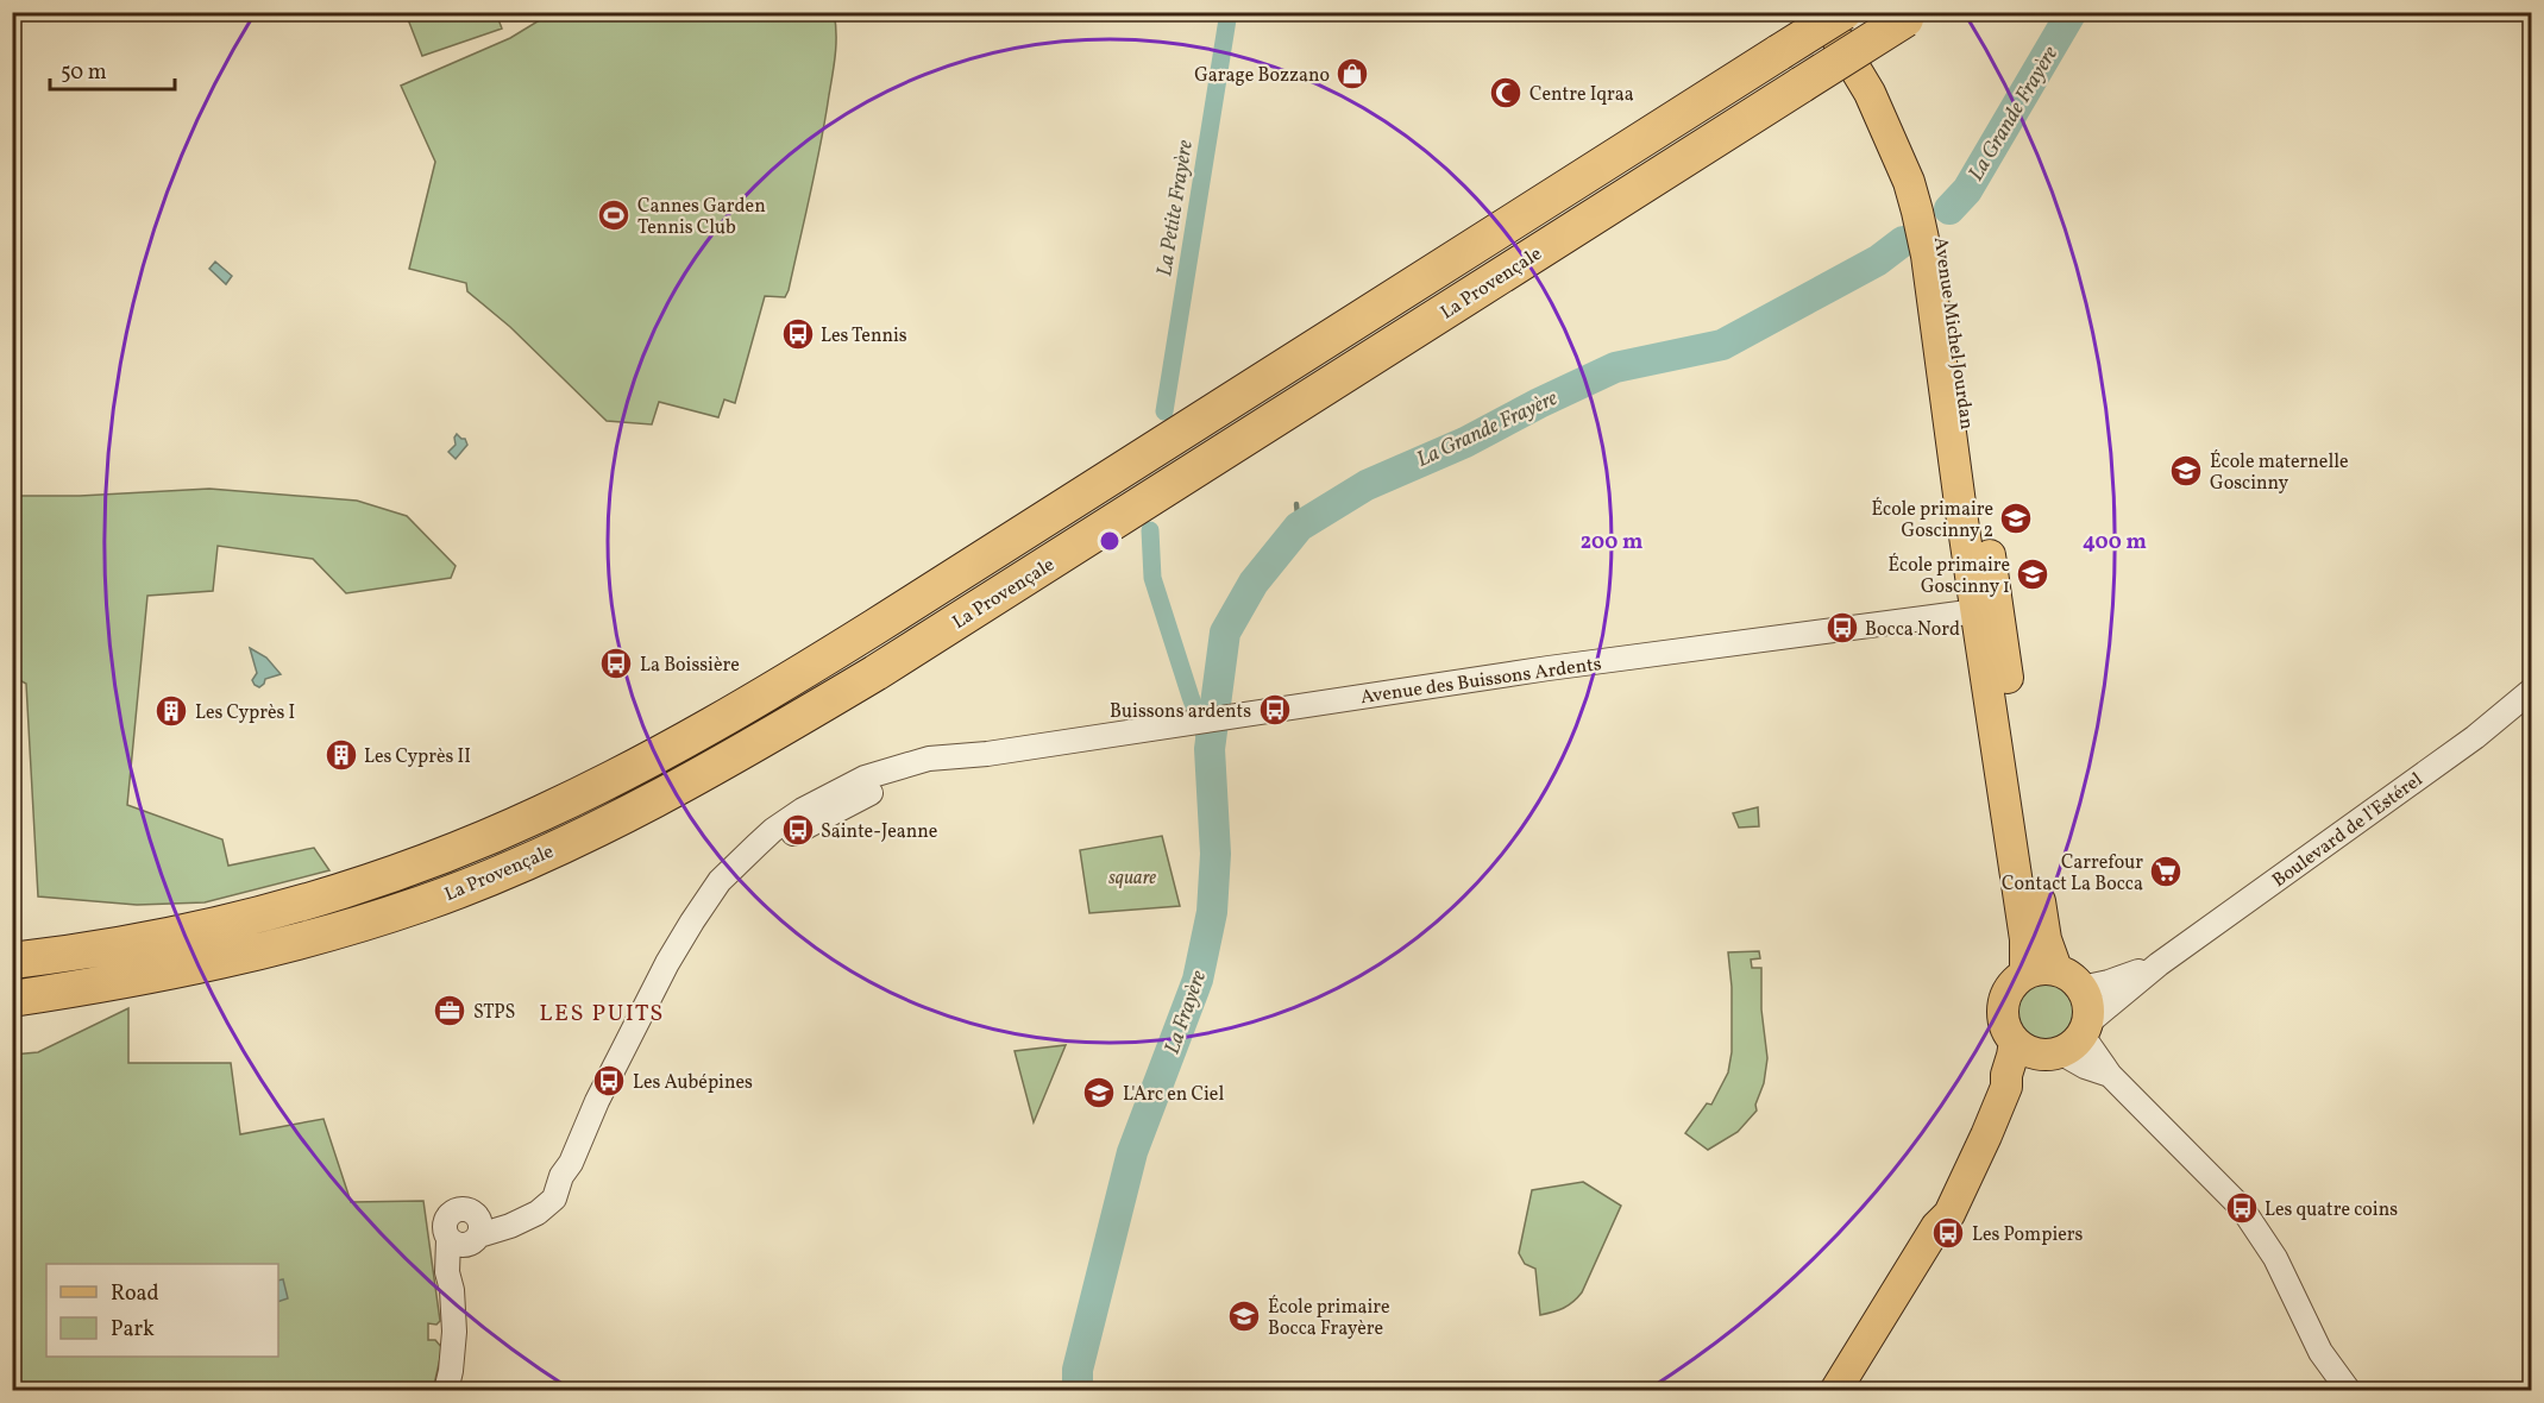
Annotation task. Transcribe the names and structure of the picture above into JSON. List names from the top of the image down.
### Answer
{
  "streets": {
    "highway": ["La Provençale"],
    "main road": ["Avenue Michel Jourdan"],
    "street": ["Avenue des Buissons Ardents", "Boulevard de l'Estérel"]
  },
  "crossings": [
    ["La Provençale", "Avenue Michel Jourdan"],
    ["Avenue Michel Jourdan", "Avenue des Buissons Ardents"],
    ["Avenue Michel Jourdan", "Boulevard de l'Estérel"]
  ],
  "districts": ["LES PUITS"],
  "water": ["La Grande Frayère", "La Petite Frayère", "La Frayère"],
  "parks": ["square"],
  "places": {
    "shop": ["Garage Bozzano"],
    "mosque": ["Centre Iqraa"],
    "sports": ["Cannes Garden Tennis Club"],
    "bus stop": [
      "Les Tennis",
      "Bocca Nord",
      "La Boissière",
      "Buissons ardents",
      "Sainte-Jeanne",
      "Les Aubépines",
      "Les quatre coins",
      "Les Pompiers"
    ],
    "school or university": [
      "École maternelle Goscinny",
      "École primaire Goscinny 2",
      "École primaire Goscinny 1",
      "L'Arc en Ciel",
      "École primaire Bocca Frayère"
    ],
    "building": ["Les Cyprès I", "Les Cyprès II"],
    "supermarket": ["Carrefour Contact La Bocca"],
    "office": ["STPS"]
  },
  "legend": ["Road", "Park"],
  "scale_bar": "50 m",
  "rings": ["200 m", "400 m"]
}
